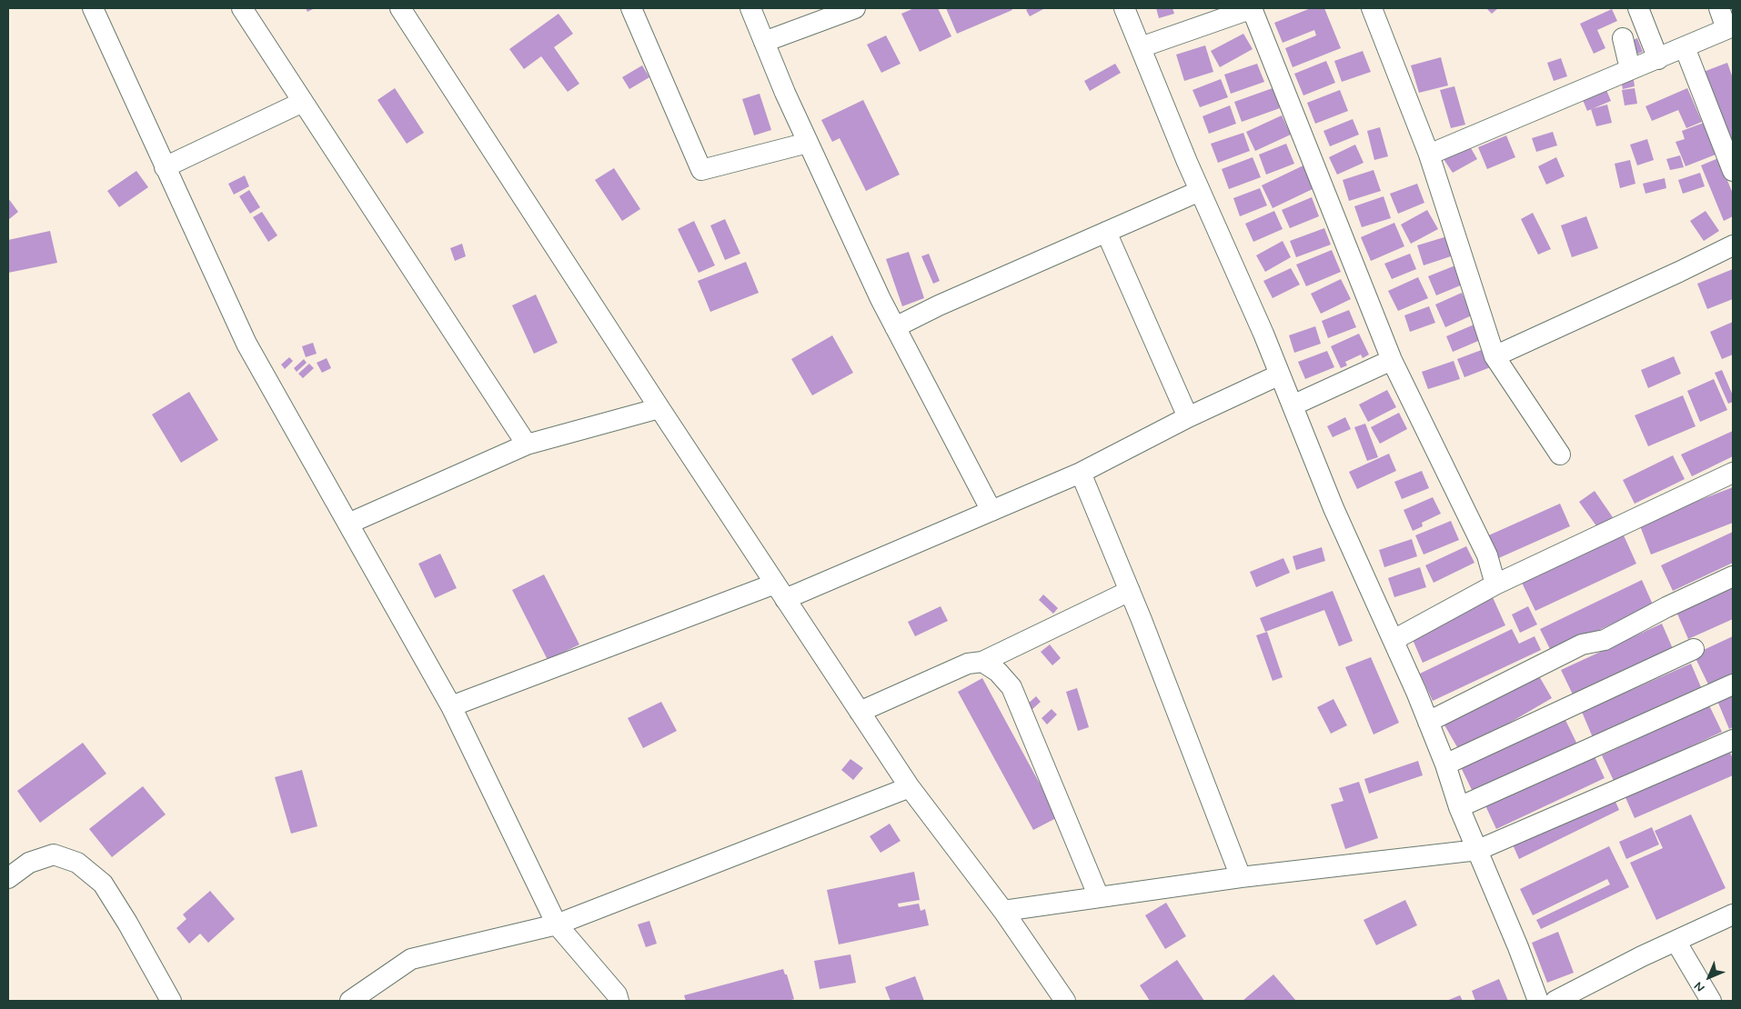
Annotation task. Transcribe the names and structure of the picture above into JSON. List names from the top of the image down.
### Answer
{
  "north": "bottom left"
}
